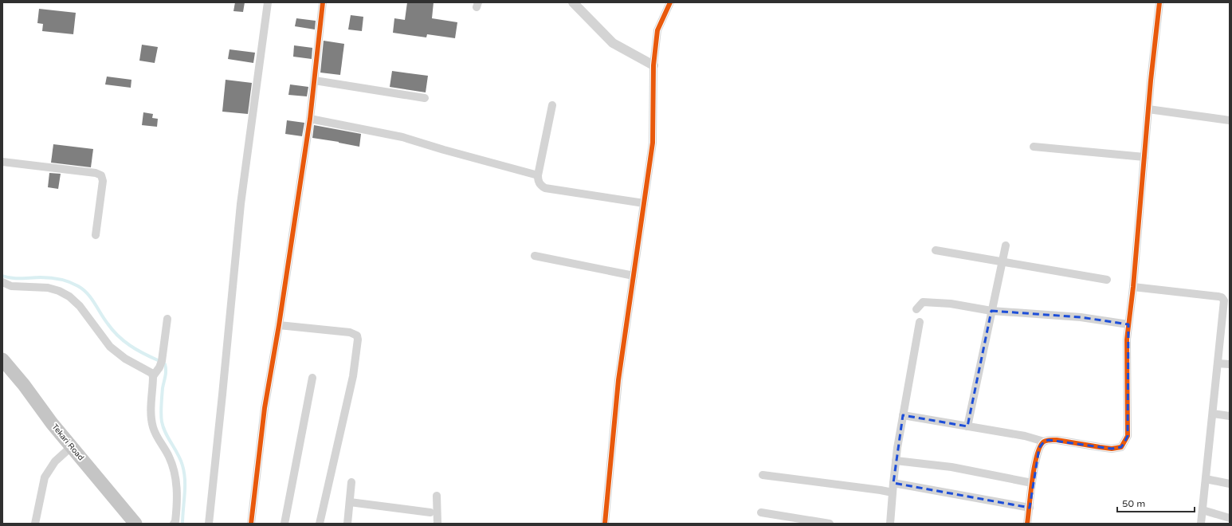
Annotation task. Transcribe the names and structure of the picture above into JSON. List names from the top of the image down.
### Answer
{
  "streets": {
    "highway": ["Tekari Road"]
  },
  "scale_bar": "50 m"
}
